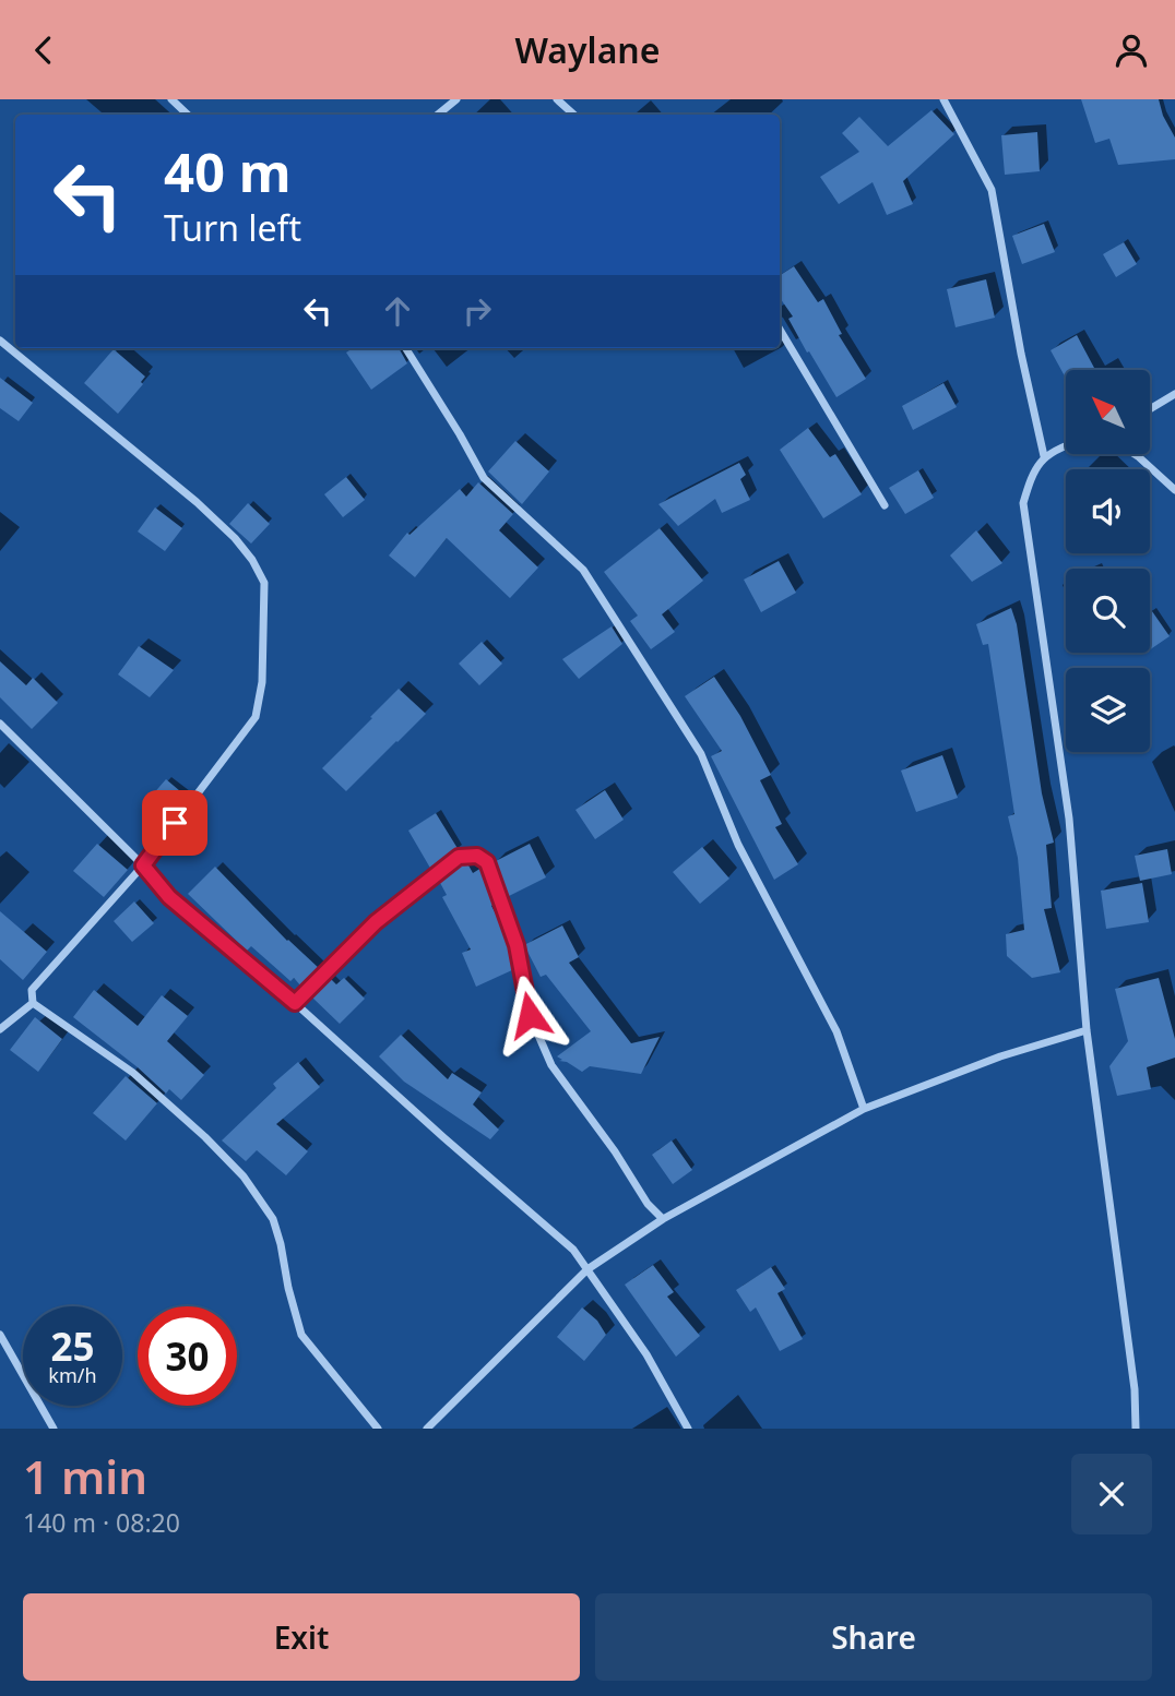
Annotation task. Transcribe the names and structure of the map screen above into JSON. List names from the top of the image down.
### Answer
{
  "north": "top left",
  "page": {
    "header": "Waylane",
    "turn": ["40 m", "Turn left"],
    "speed": "25 km/h",
    "limit": "30",
    "heading": ["1 min", "140 m · 08:20"],
    "buttons": ["Exit", "Share"]
  }
}
